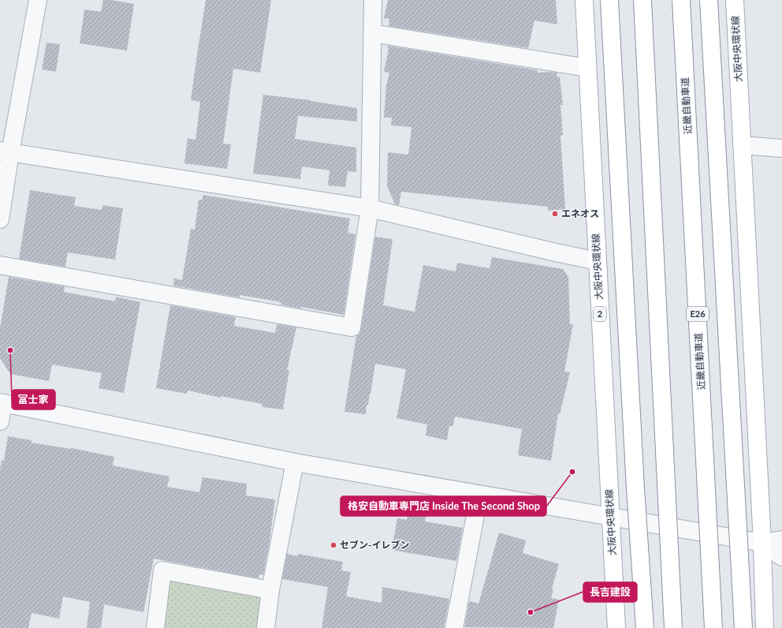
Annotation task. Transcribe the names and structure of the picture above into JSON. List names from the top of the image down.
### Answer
{
  "streets": {
    "main road": [
      "大阪中央環状線",
      "近畿自動車道",
      "2",
      "E26"
    ]
  },
  "places": [
    "エネオス",
    "富士家",
    "格安自動車専門店 Inside The Second Shop",
    "セブン-イレブン",
    "長吉建設"
  ]
}
